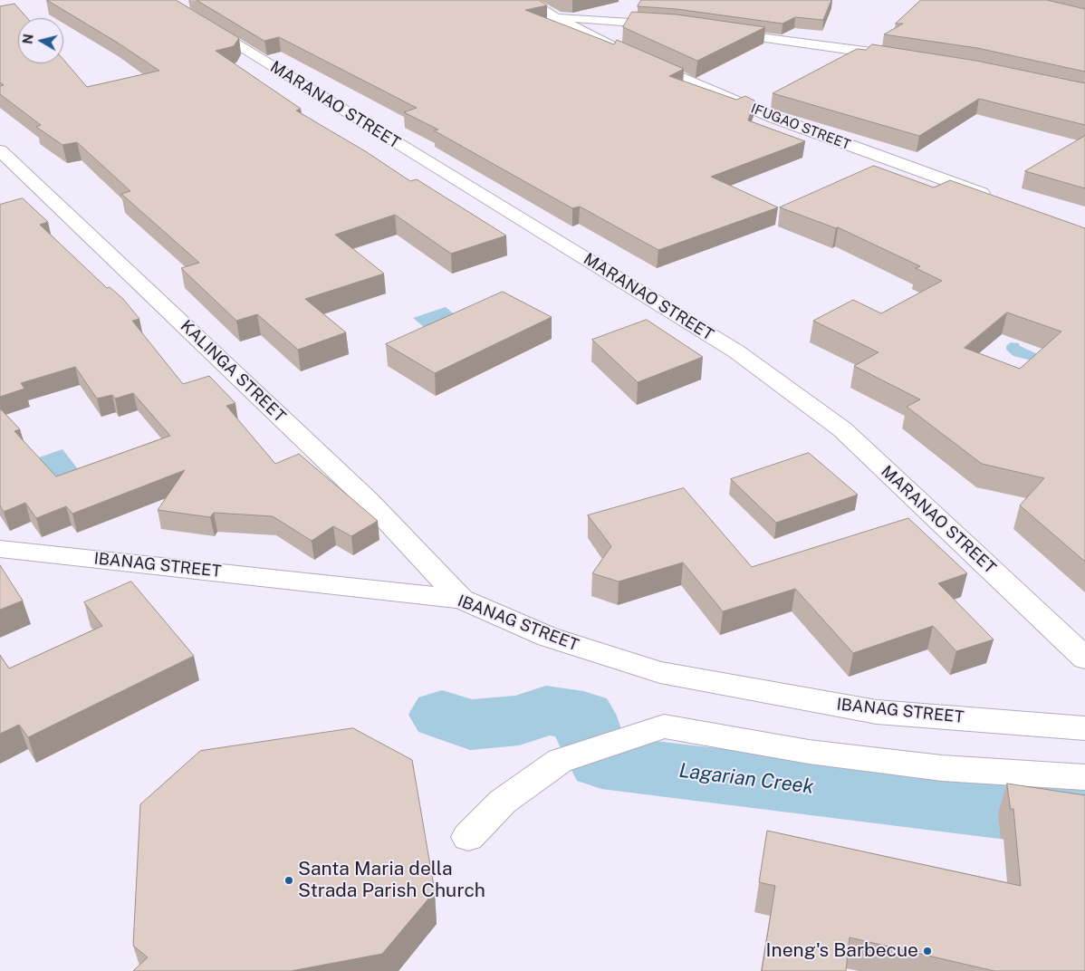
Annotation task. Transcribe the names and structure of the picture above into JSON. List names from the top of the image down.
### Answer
{
  "streets": {
    "street": [
      "MARANAO STREET",
      "IFUGAO STREET",
      "KALINGA STREET",
      "IBANAG STREET"
    ]
  },
  "crossings": [
    ["KALINGA STREET", "IBANAG STREET"]
  ],
  "water": ["Lagarian Creek"],
  "places": ["Santa Maria della Strada Parish Church", "Ineng's Barbecue"],
  "north": "left"
}
